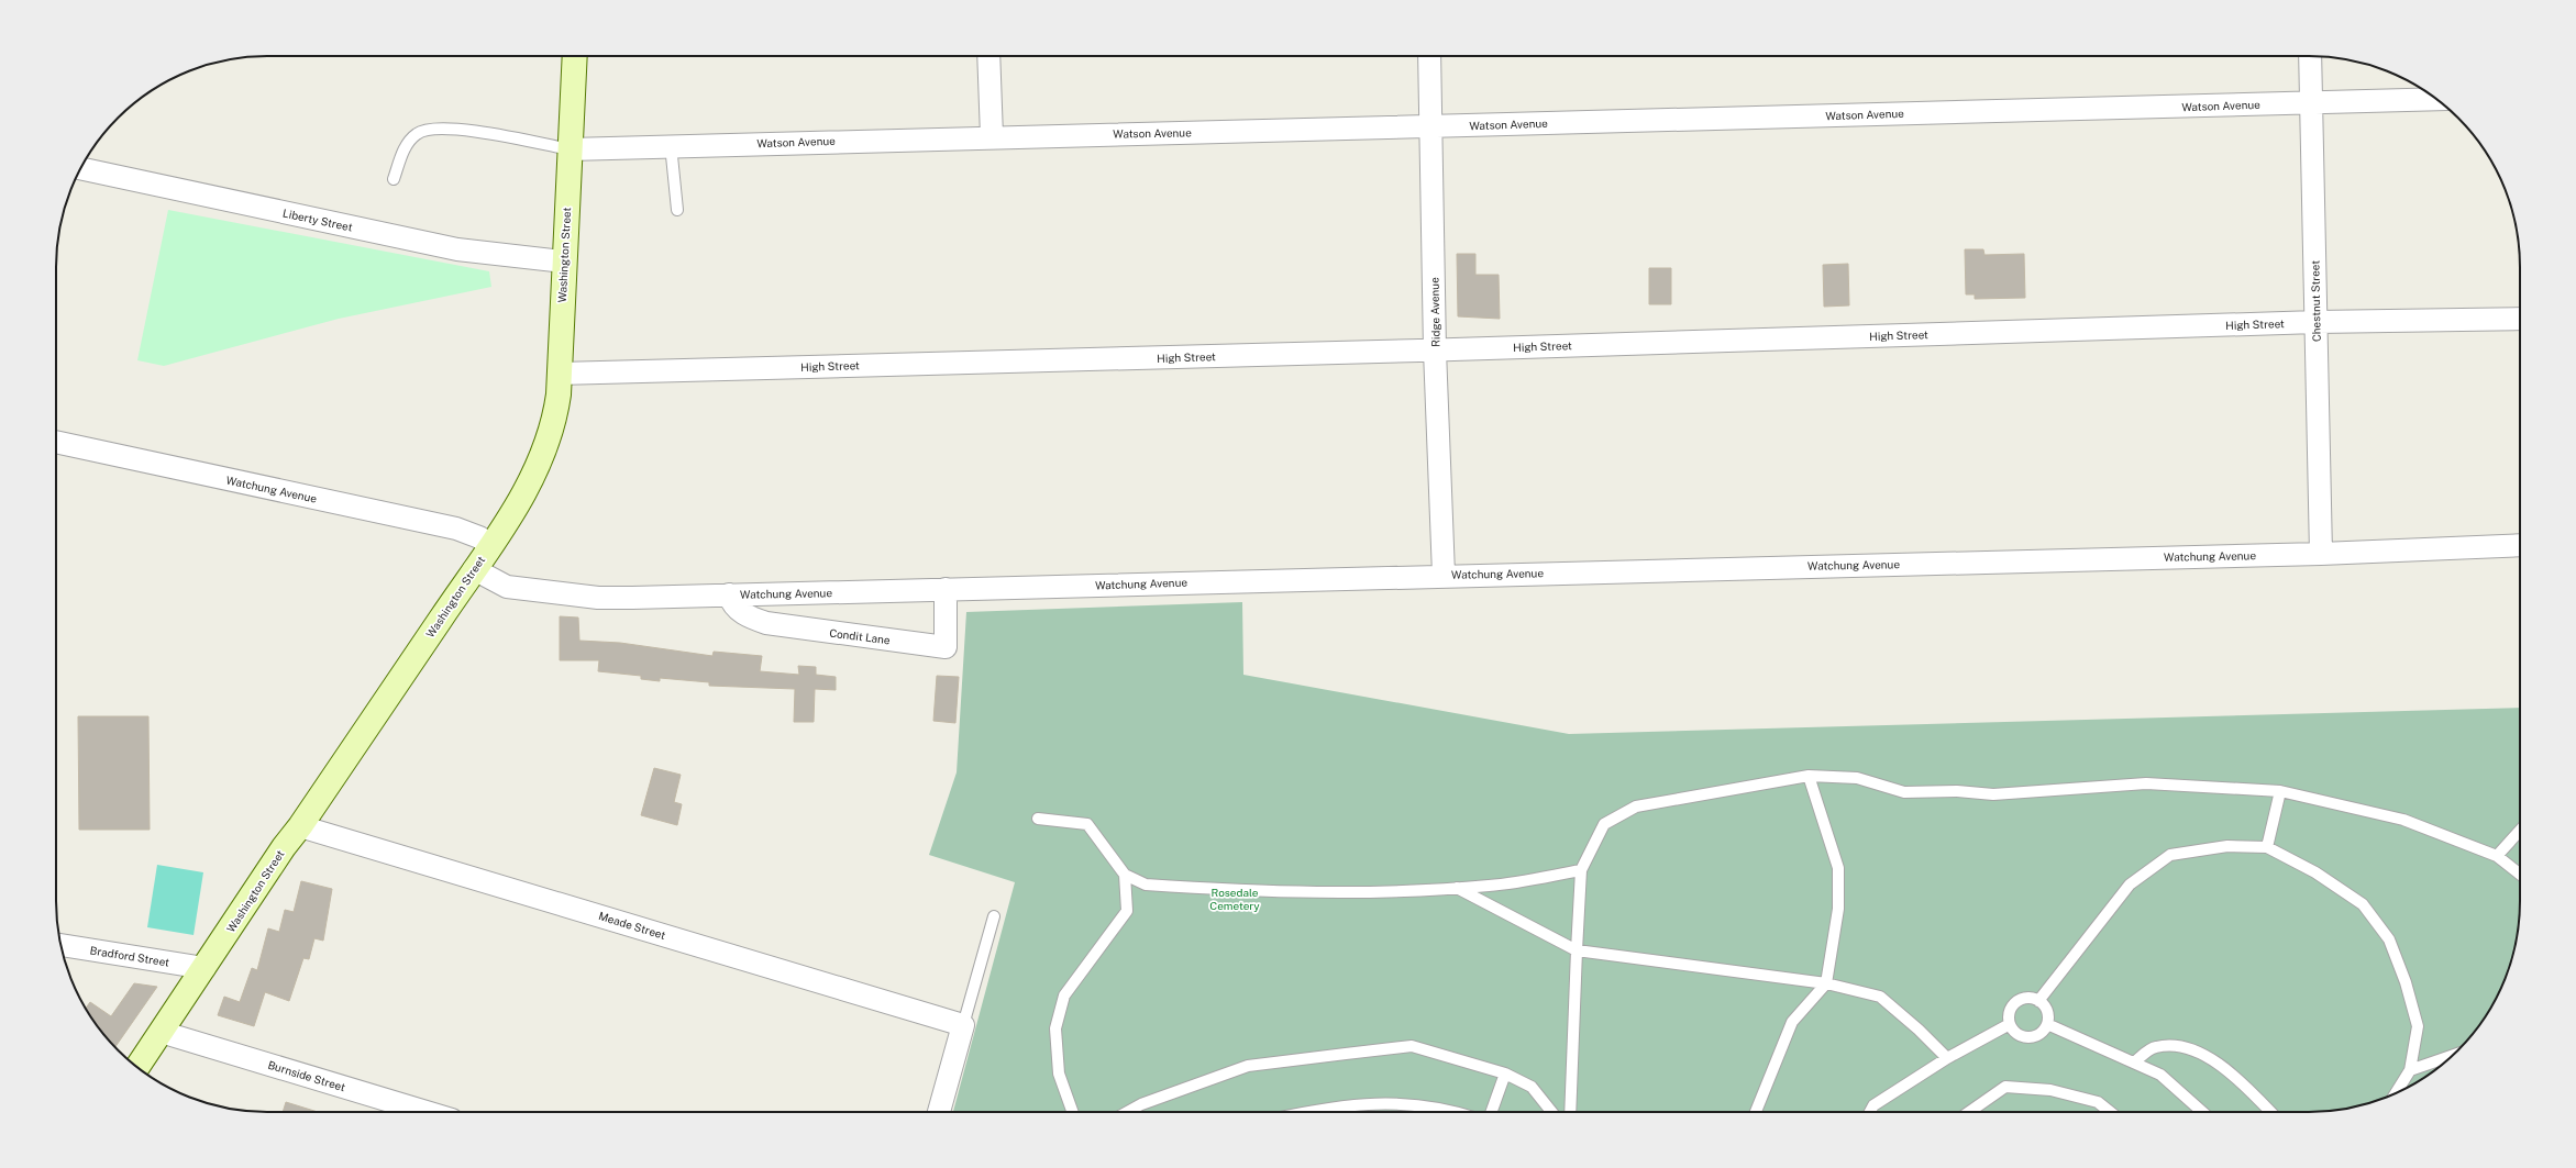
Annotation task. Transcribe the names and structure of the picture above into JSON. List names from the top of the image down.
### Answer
{
  "streets": {
    "main road": ["Washington Street"],
    "street": [
      "Watson Avenue",
      "Liberty Street",
      "Chestnut Street",
      "Ridge Avenue",
      "High Street",
      "Watchung Avenue",
      "Condit Lane",
      "Meade Street",
      "Bradford Street",
      "Burnside Street"
    ]
  },
  "crossings": [
    ["Watson Avenue", "Washington Street"],
    ["Watson Avenue", "Chestnut Street"],
    ["Watson Avenue", "Ridge Avenue"],
    ["Liberty Street", "Washington Street"],
    ["Washington Street", "High Street"],
    ["Washington Street", "Watchung Avenue"],
    ["Washington Street", "Meade Street"],
    ["Washington Street", "Bradford Street"],
    ["Washington Street", "Burnside Street"],
    ["Chestnut Street", "High Street"],
    ["Chestnut Street", "Watchung Avenue"],
    ["Ridge Avenue", "High Street"],
    ["Ridge Avenue", "Watchung Avenue"],
    ["Watchung Avenue", "Condit Lane"]
  ],
  "parks": ["Rosedale Cemetery"]
}
